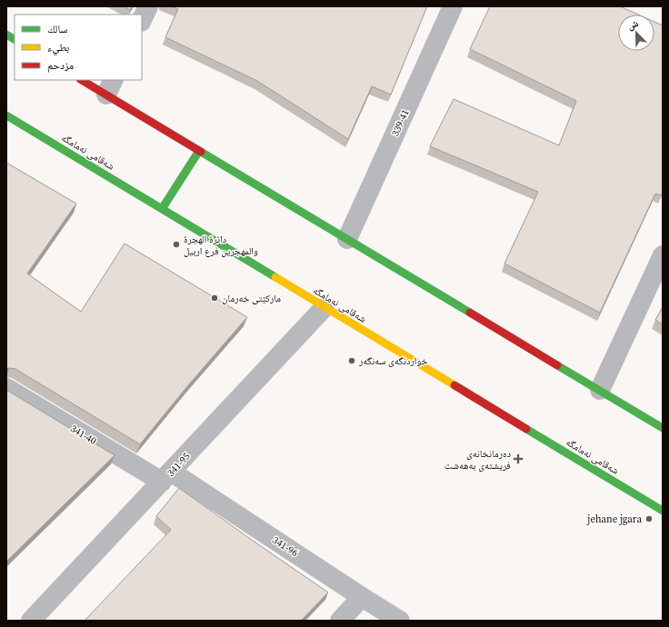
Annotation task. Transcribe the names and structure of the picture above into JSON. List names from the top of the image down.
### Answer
{
  "streets": {
    "main road": ["شەقامی نەمامگە"],
    "street": [
      "339-41",
      "341-40",
      "341-95",
      "341-96"
    ]
  },
  "crossings": [
    ["شەقامی نەمامگە", "341-95"],
    ["341-40", "341-95"],
    ["341-40", "341-96"],
    ["341-95", "341-96"]
  ],
  "places": {
    "other": [
      "دائرة الهجرة والمهجرين فرع اربيل",
      "مارکێتی خەرمان",
      "خواردنگەی سەنگەر",
      "jehane jgara"
    ],
    "health": ["دەرمانخانەی فریشتەی بەهەشت"]
  },
  "legend": ["سالك", "بطيء", "مزدحم"],
  "north": "top left"
}
